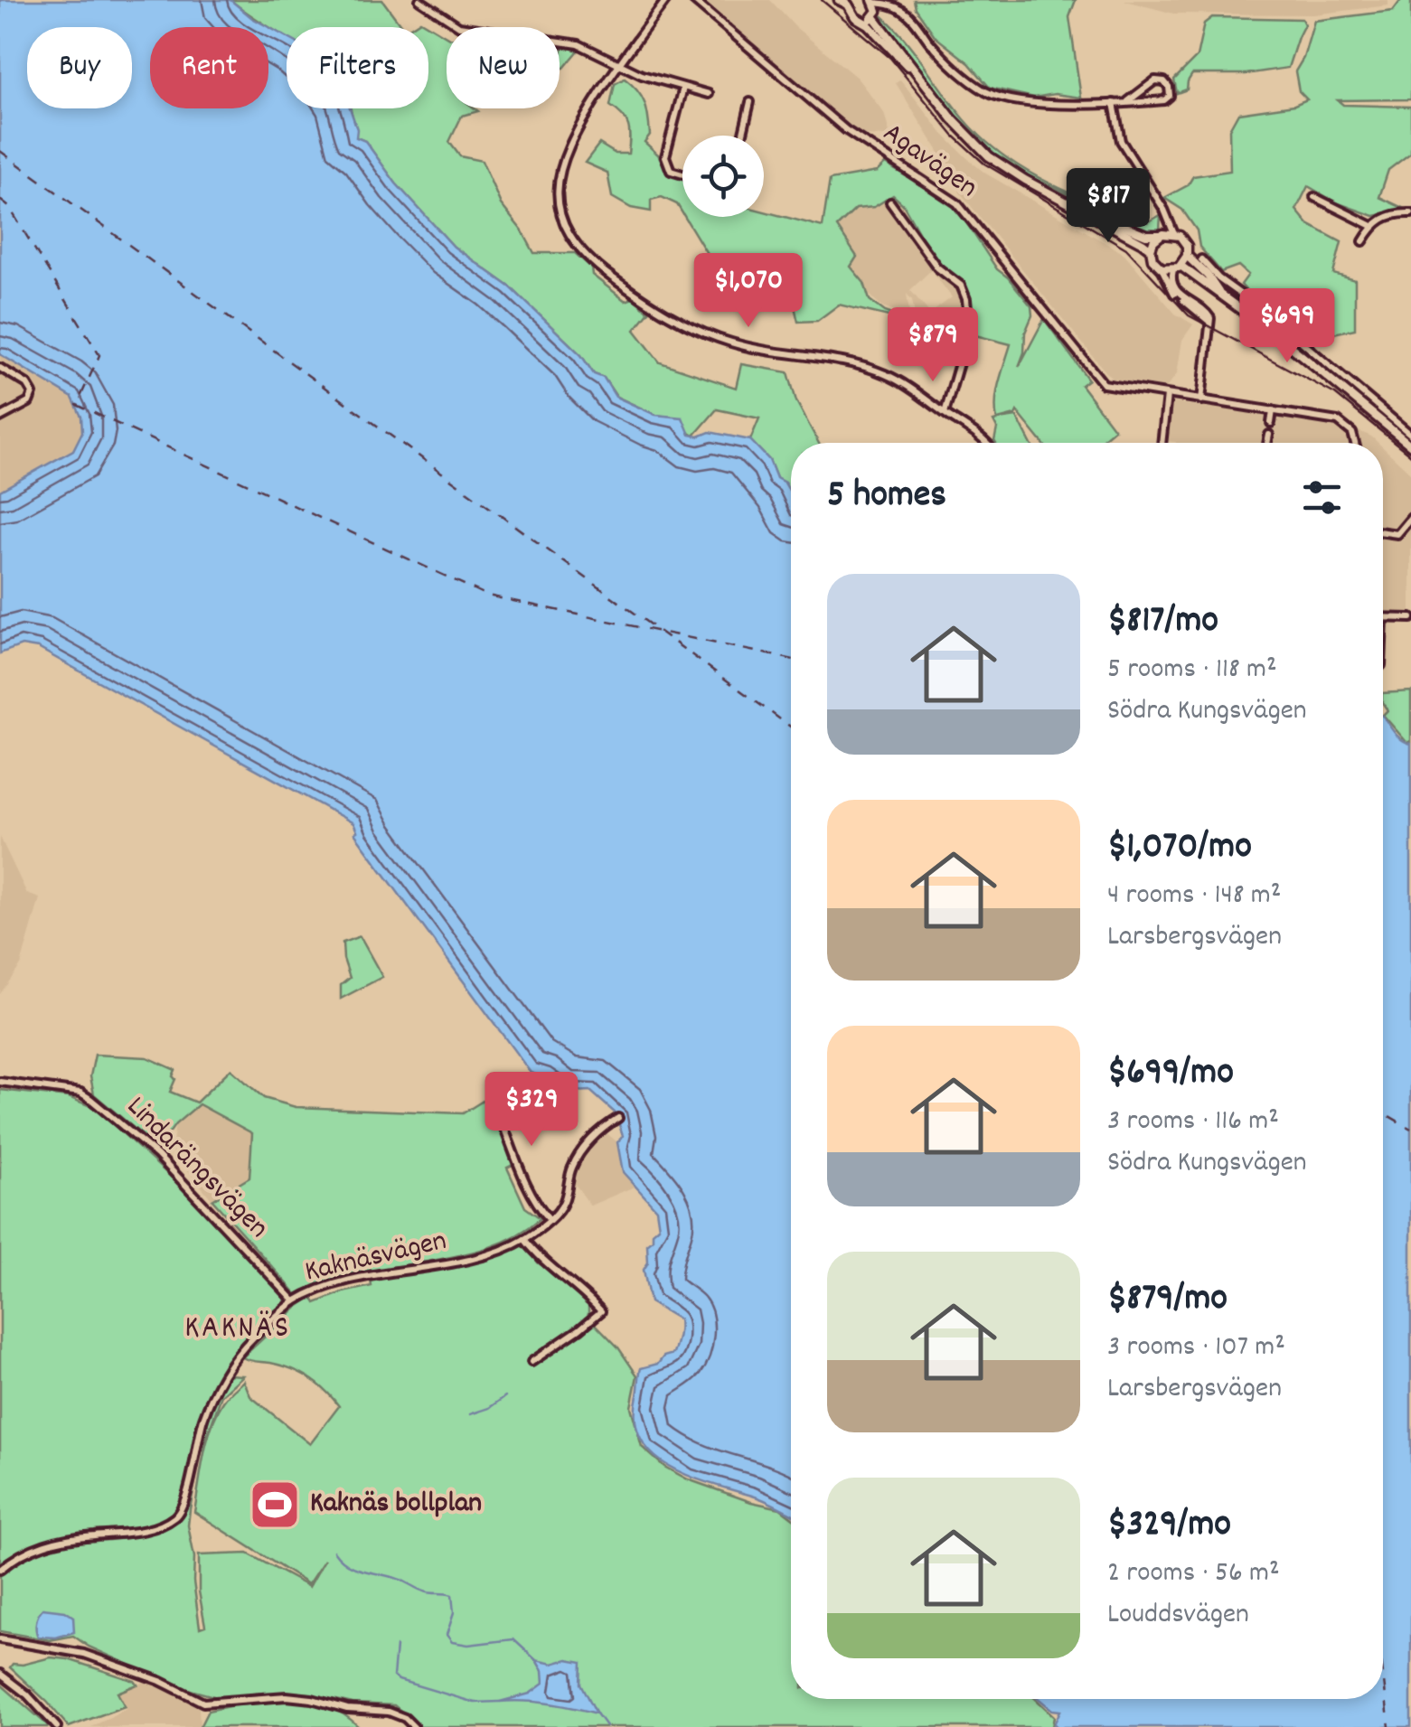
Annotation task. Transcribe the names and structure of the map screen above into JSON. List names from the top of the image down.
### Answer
{
  "streets": {
    "street": ["Agavägen", "Lindarängsvägen", "Kaknäsvägen"]
  },
  "crossings": [
    ["Lindarängsvägen", "Kaknäsvägen"]
  ],
  "districts": ["KAKNÄS"],
  "places": {
    "sports": ["Kaknäs bollplan"]
  },
  "page": {
    "chip": [
      "Buy",
      "Rent",
      "Filters",
      "New"
    ],
    "price": [
      "$817",
      "$1,070",
      "$699",
      "$879",
      "$329"
    ],
    "heading": "5 homes",
    "list": [
      {
        "name": "$817/mo",
        "note": "5 rooms · 118 m² · Södra Kungsvägen"
      },
      {
        "name": "$1,070/mo",
        "note": "4 rooms · 148 m² · Larsbergsvägen"
      },
      {
        "name": "$699/mo",
        "note": "3 rooms · 116 m² · Södra Kungsvägen"
      },
      {
        "name": "$879/mo",
        "note": "3 rooms · 107 m² · Larsbergsvägen"
      },
      {
        "name": "$329/mo",
        "note": "2 rooms · 56 m² · Louddsvägen"
      }
    ]
  }
}
